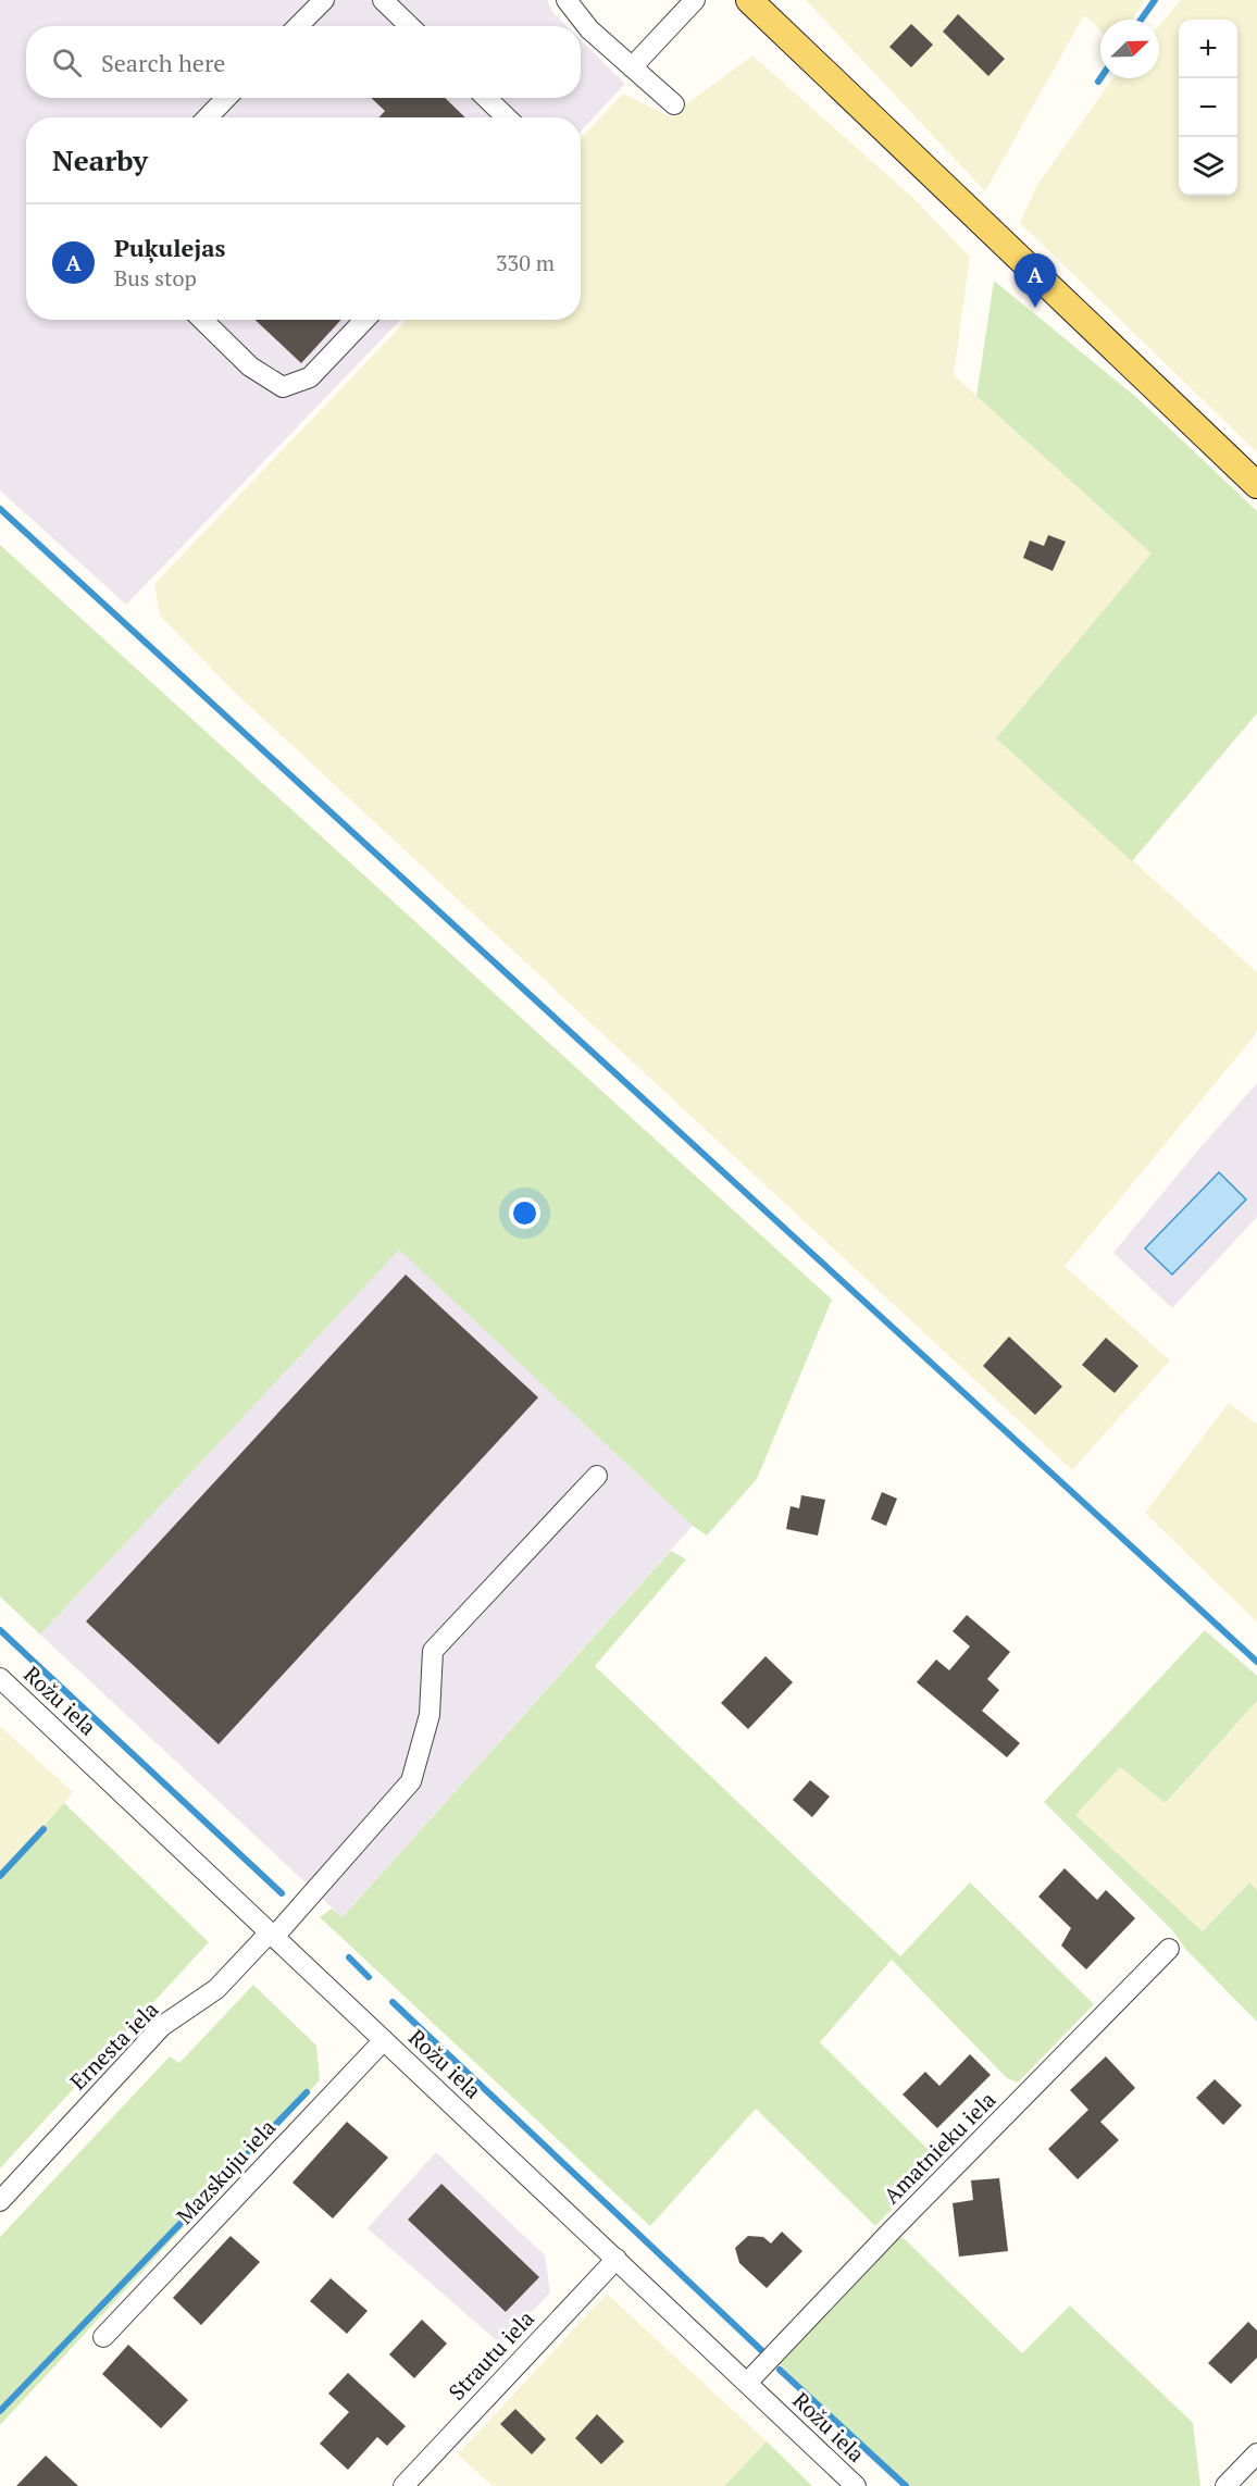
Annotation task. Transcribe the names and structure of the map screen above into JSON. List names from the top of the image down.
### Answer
{
  "streets": {
    "street": [
      "Rožu iela",
      "Ernesta iela",
      "Amatnieku iela",
      "Mazskuju iela",
      "Strautu iela"
    ]
  },
  "crossings": [
    ["Rožu iela", "Ernesta iela"],
    ["Rožu iela", "Amatnieku iela"],
    ["Rožu iela", "Mazskuju iela"],
    ["Rožu iela", "Strautu iela"]
  ],
  "north": "top right",
  "page": {
    "map_buttons": ["+", "−"],
    "search": "Search here",
    "heading": "Nearby",
    "list": [
      {
        "mark": "A",
        "name": "Puķulejas",
        "note": "Bus stop",
        "value": "330 m"
      }
    ],
    "pins": "A"
  }
}
